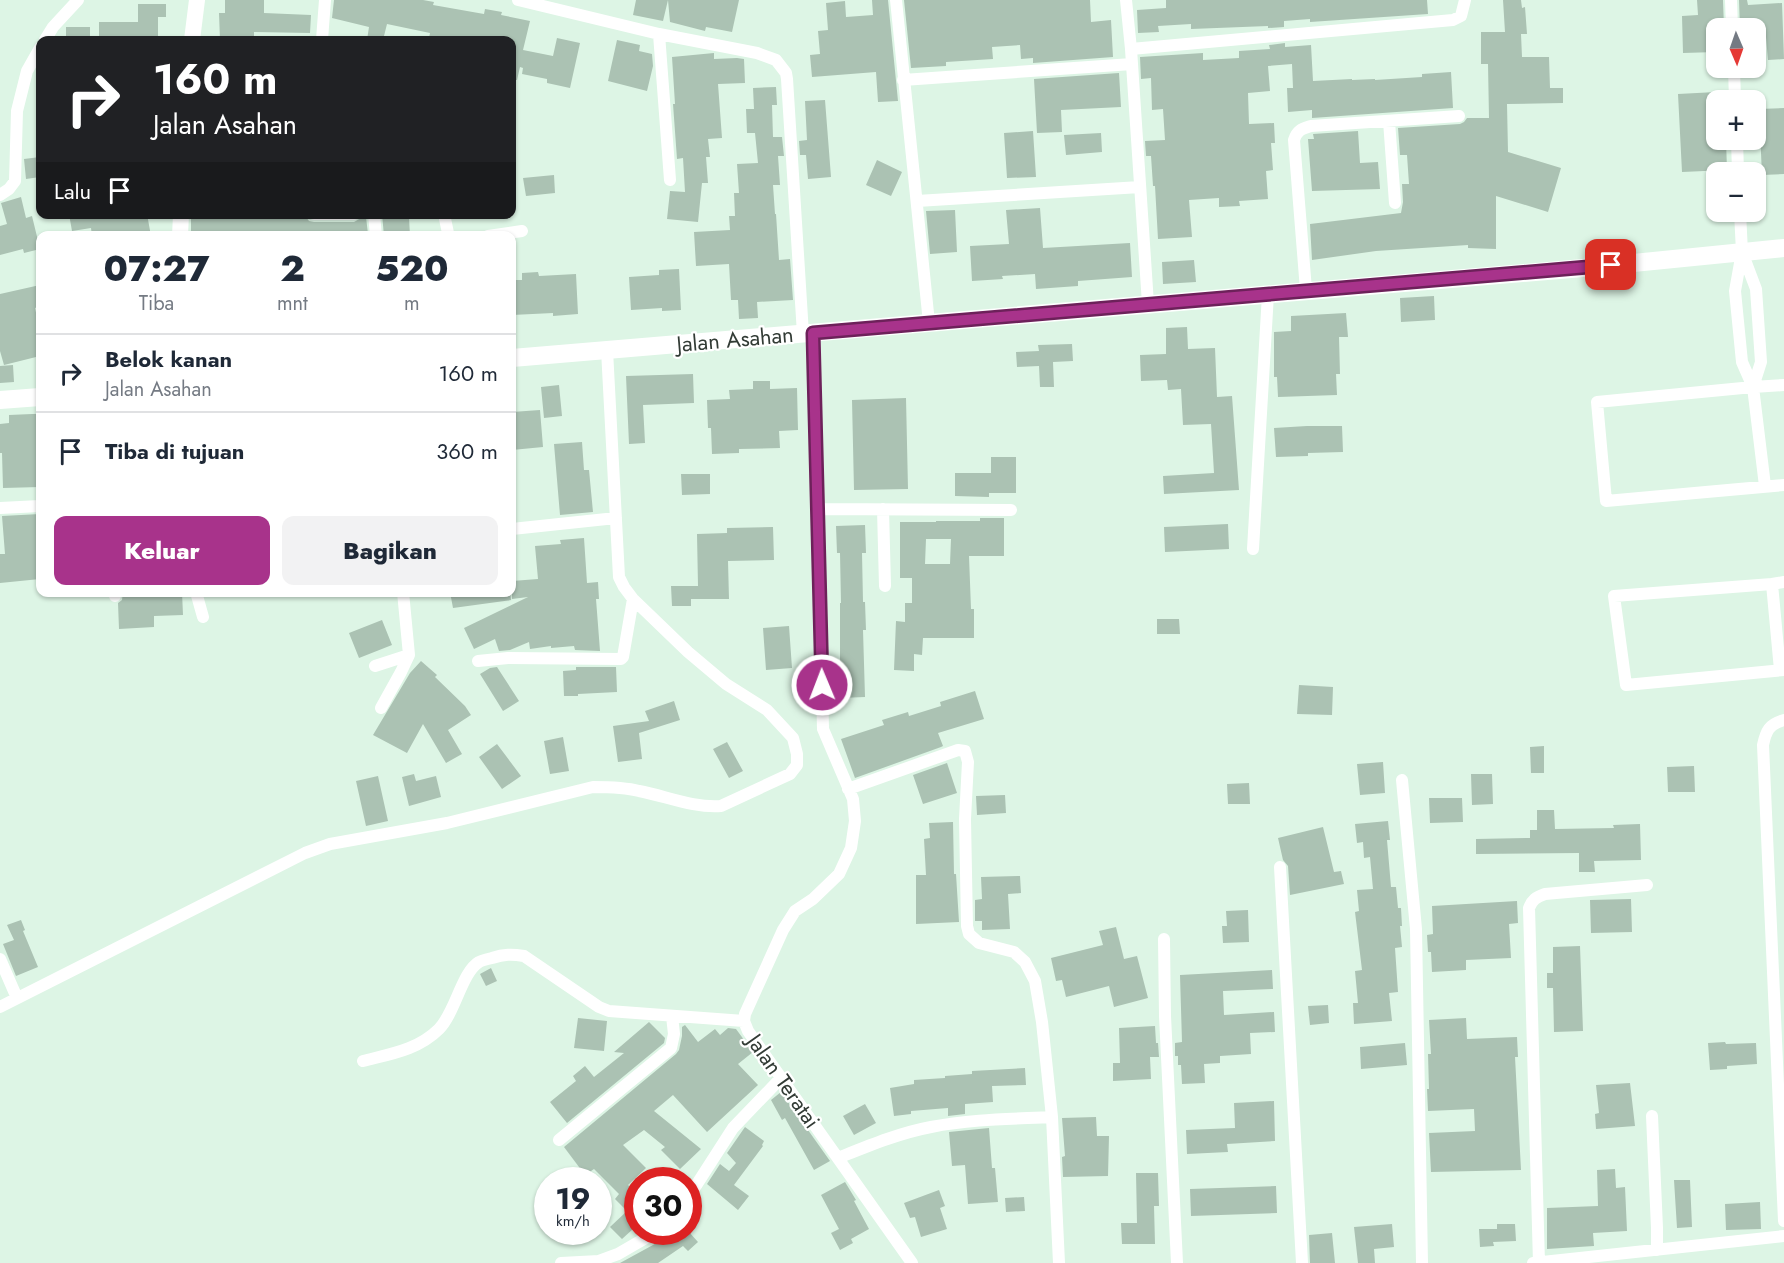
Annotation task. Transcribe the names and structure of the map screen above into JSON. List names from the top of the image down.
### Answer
{
  "streets": {
    "main road": ["Jalan Asahan"],
    "street": ["Jalan Teratai"]
  },
  "north": "bottom",
  "page": {
    "map_buttons": ["+", "−"],
    "turn": ["160 m", "Jalan Asahan"],
    "then": "Lalu",
    "eta": [
      "07:27",
      "Tiba",
      "2",
      "mnt",
      "520",
      "m"
    ],
    "list": [
      {
        "name": "Belok kanan",
        "note": "Jalan Asahan",
        "value": "160 m"
      },
      {
        "name": "Tiba di tujuan",
        "value": "360 m"
      }
    ],
    "buttons": ["Keluar", "Bagikan"],
    "speed": "19 km/h",
    "limit": "30"
  }
}
